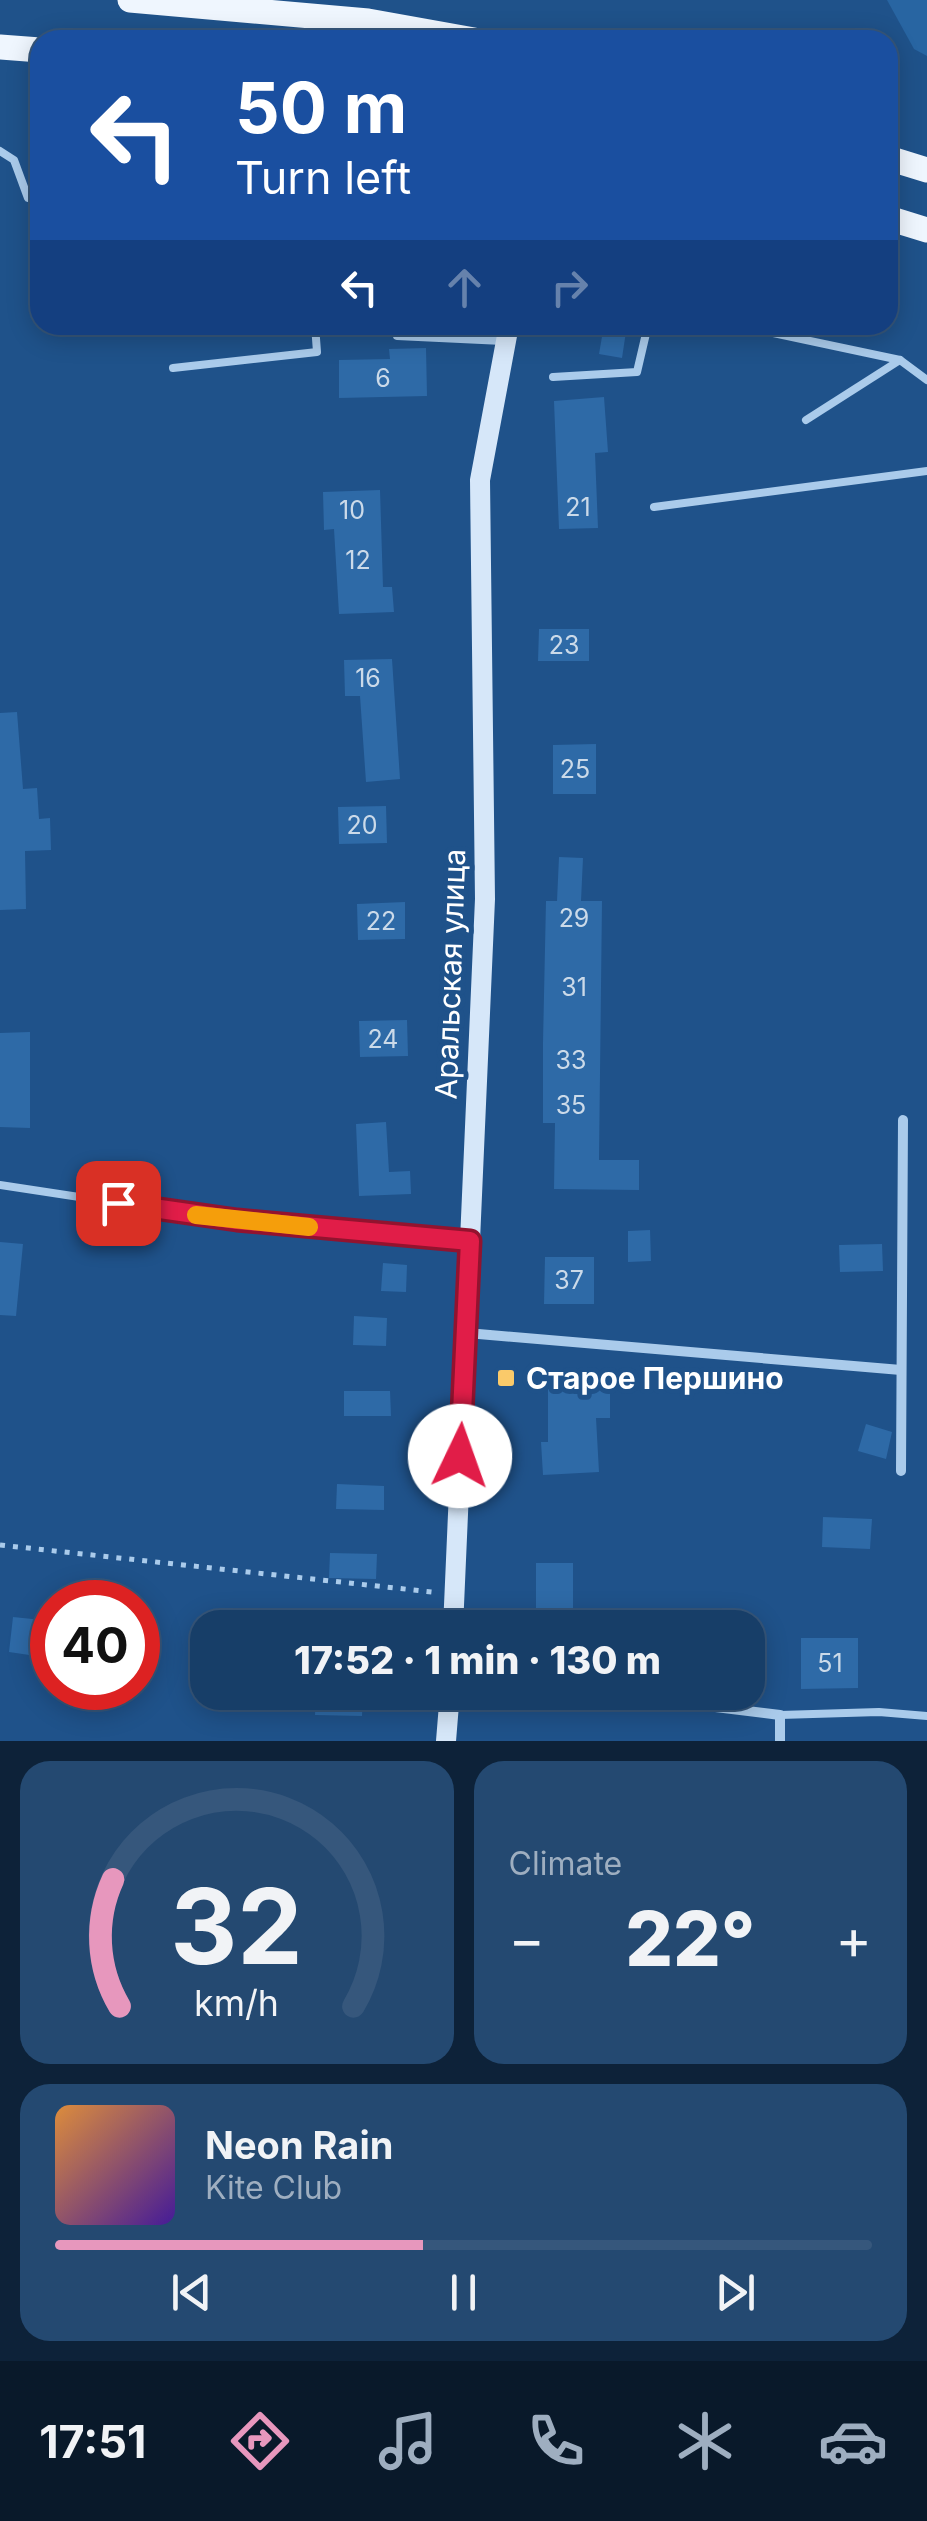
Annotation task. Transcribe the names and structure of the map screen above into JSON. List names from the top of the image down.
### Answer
{
  "streets": {
    "street": ["Аральская улица"]
  },
  "places": {
    "transit": ["Старое Першино"]
  },
  "house_numbers": [
    "6",
    "21",
    "10",
    "12",
    "23",
    "16",
    "25",
    "20",
    "29",
    "22",
    "31",
    "24",
    "33",
    "35",
    "37",
    "51"
  ],
  "page": {
    "turn": ["50 m", "Turn left"],
    "limit": "40",
    "trip": "17:52 · 1 min · 130 m",
    "tile": "Climate",
    "heat": ["−", "22°", "+"],
    "song": ["Neon Rain", "Kite Club"],
    "tabs": "17:51",
    "gauge": ["32", "km/h"]
  }
}
